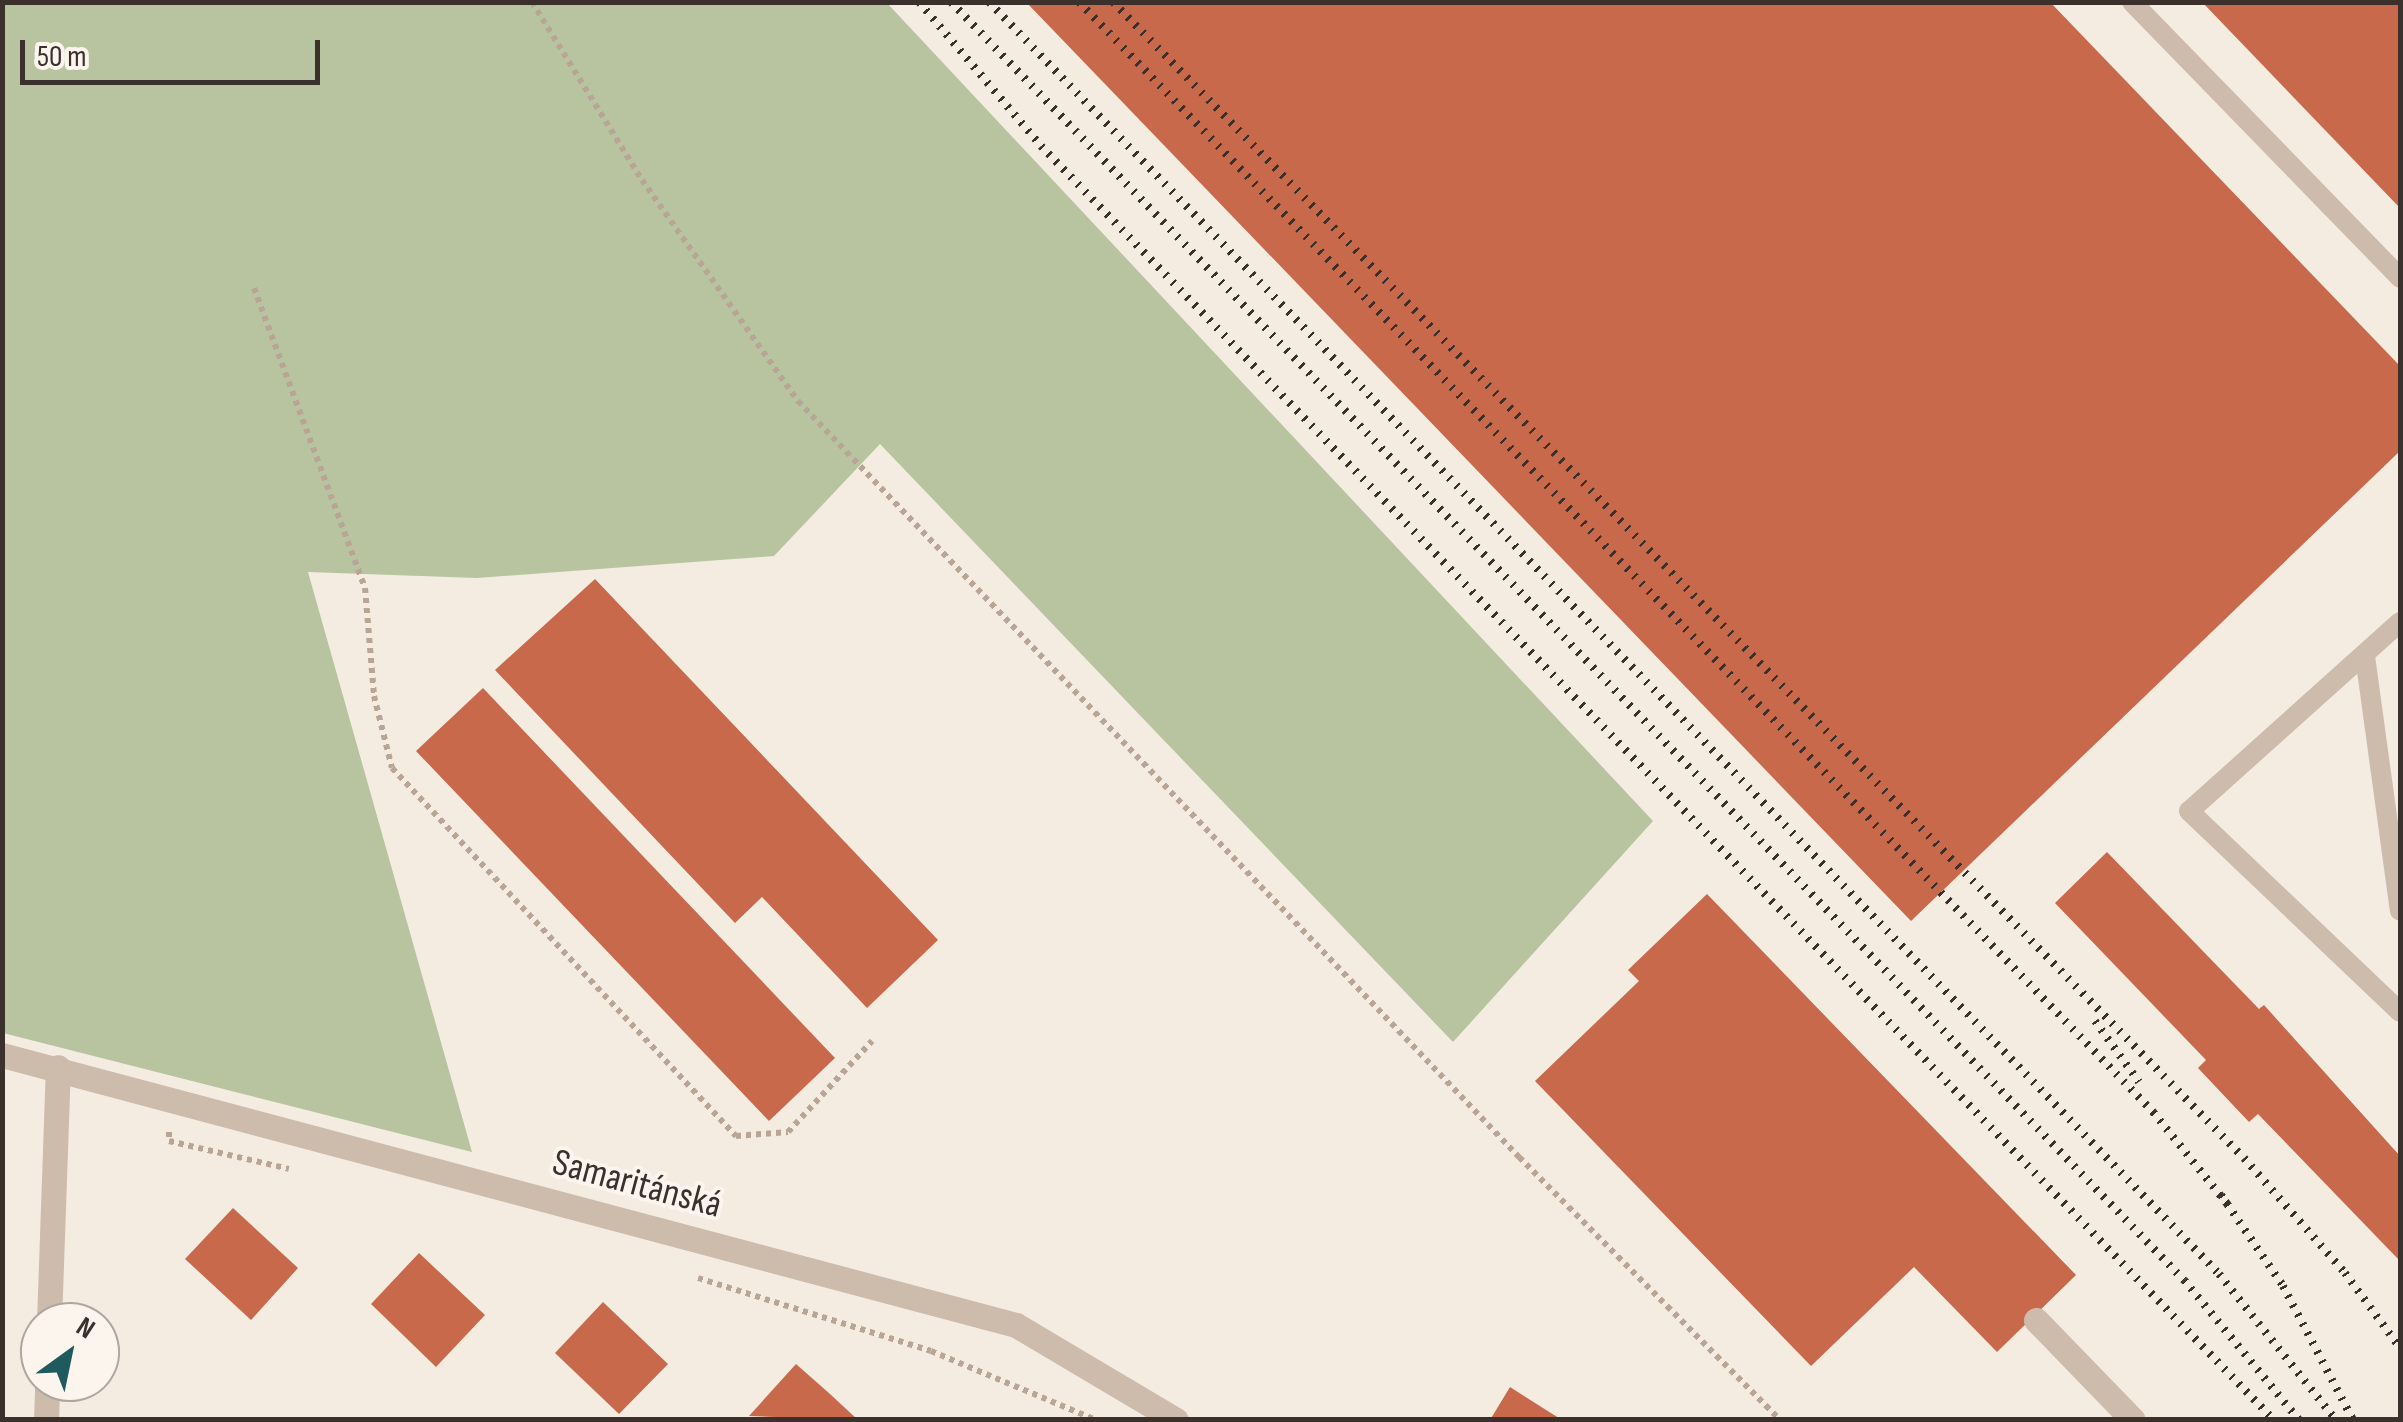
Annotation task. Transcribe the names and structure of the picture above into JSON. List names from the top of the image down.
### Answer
{
  "streets": {
    "street": ["Samaritánská"]
  },
  "scale_bar": "50 m",
  "north": "top right"
}
